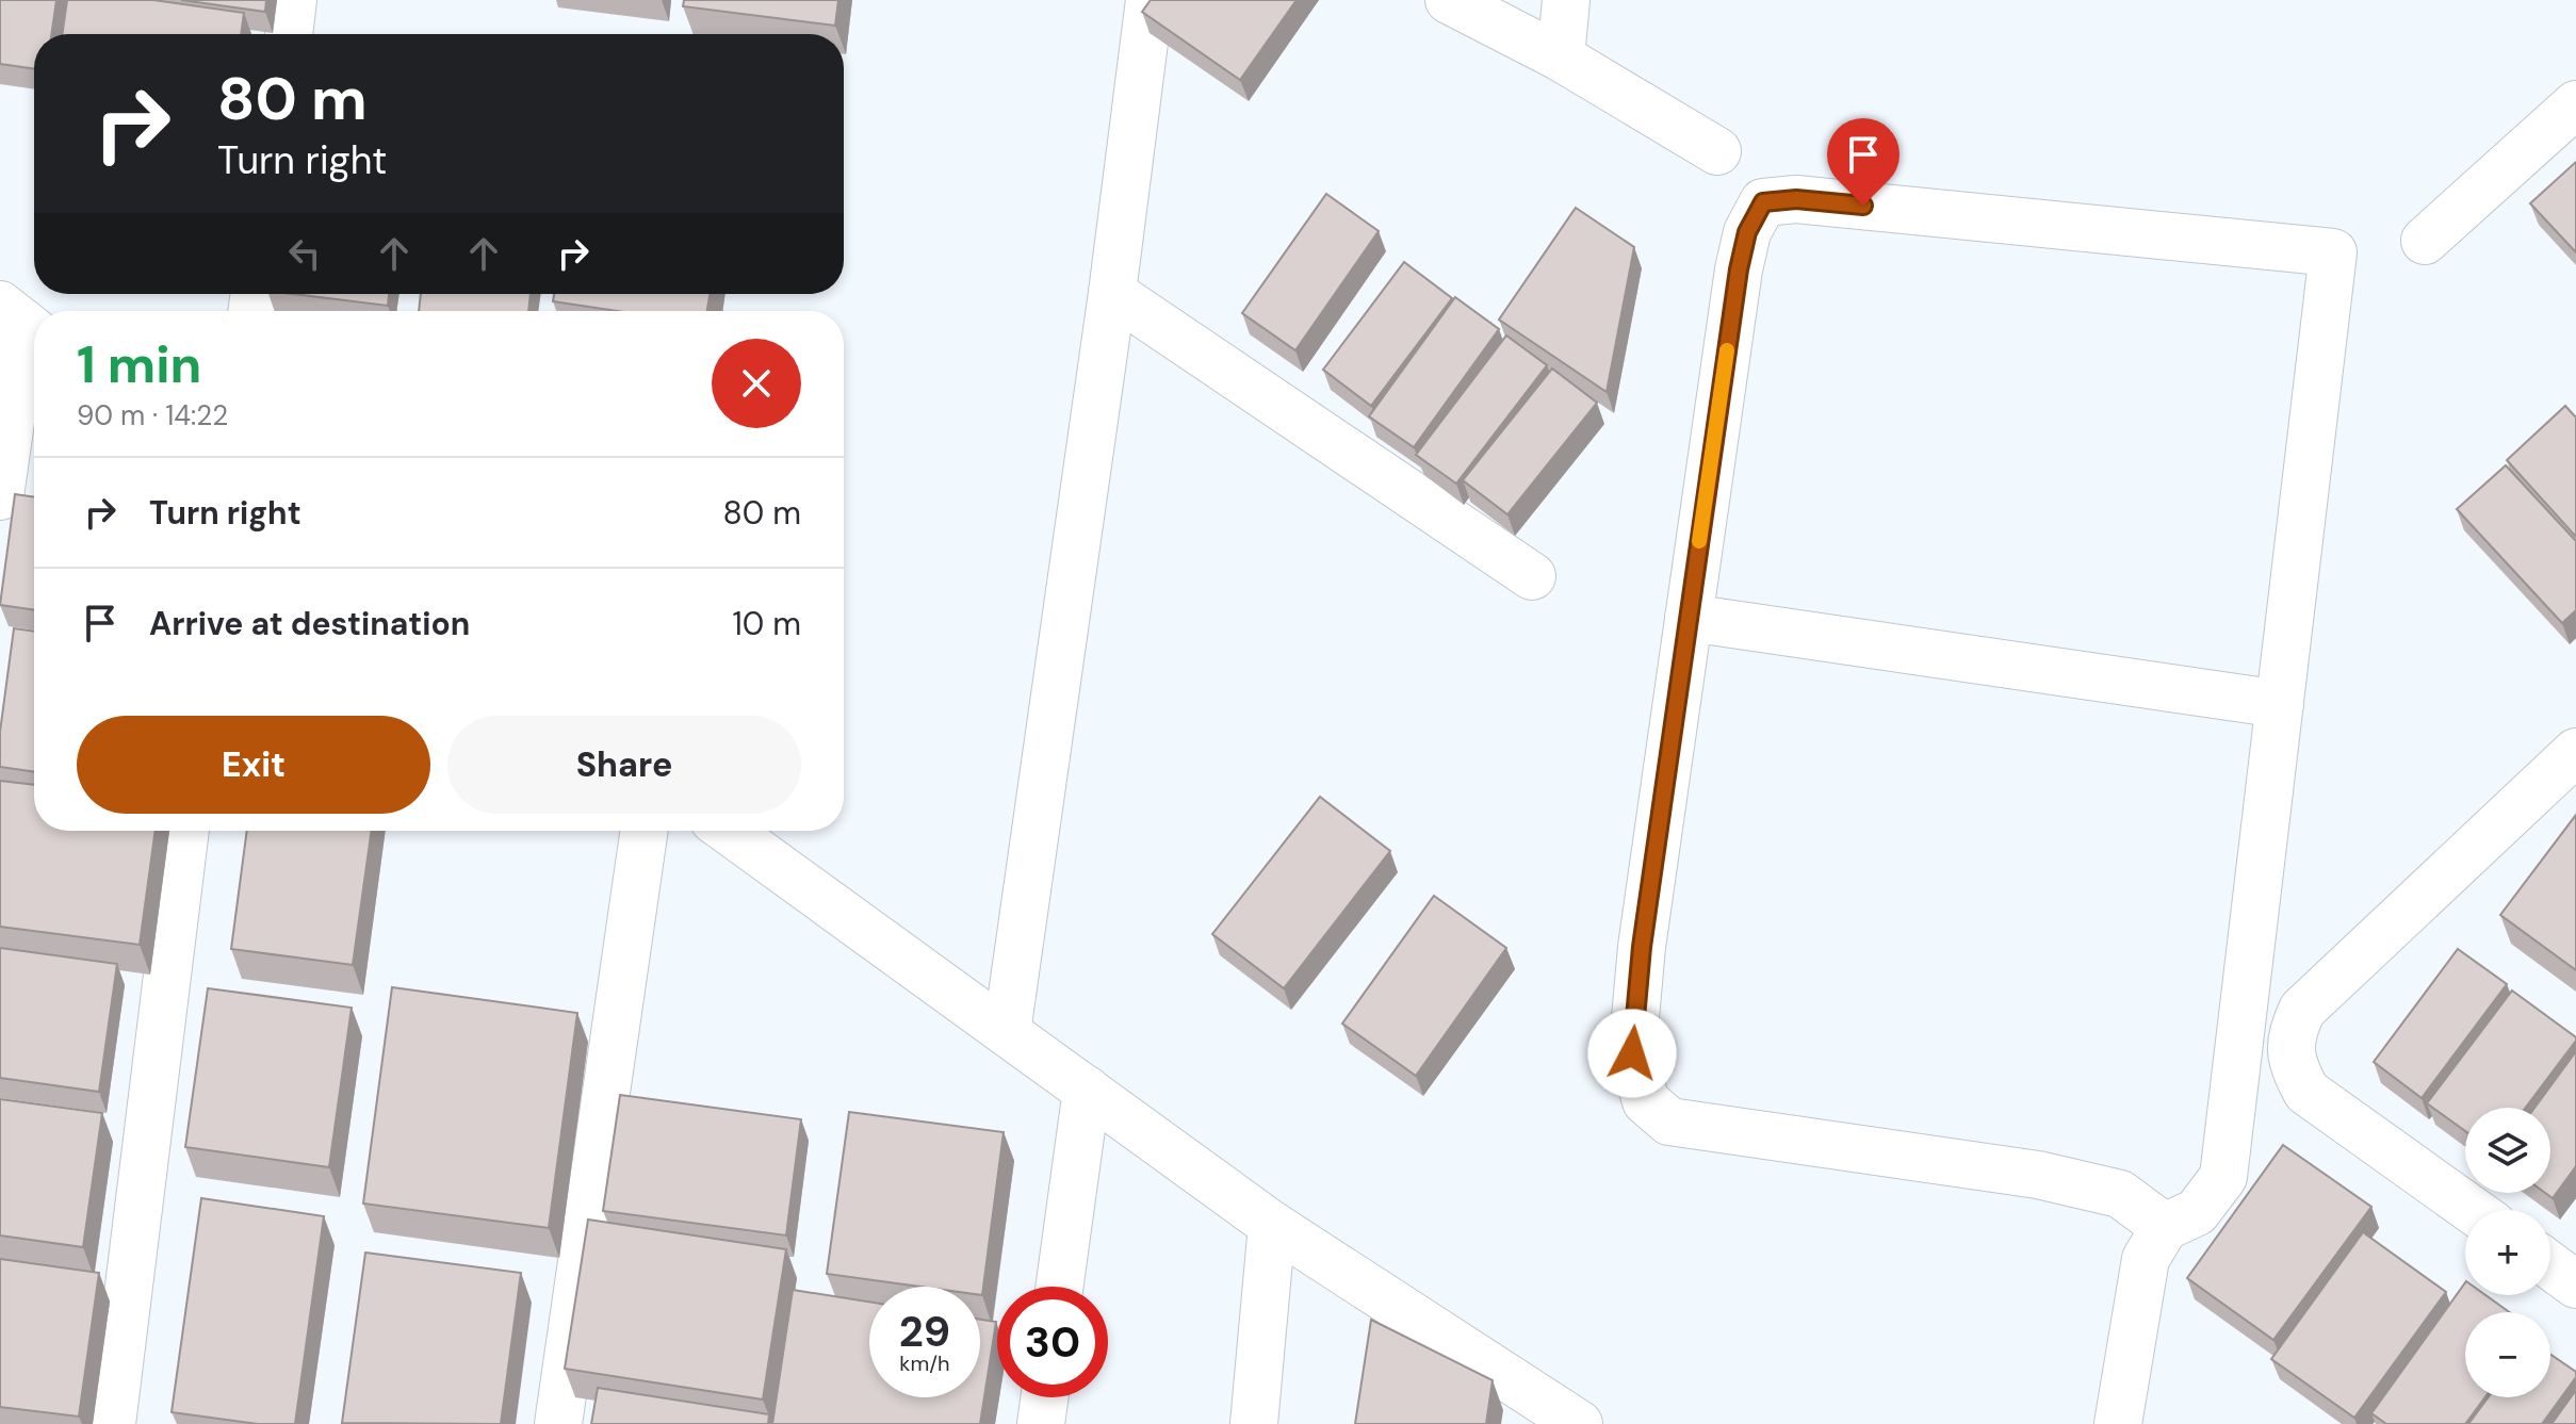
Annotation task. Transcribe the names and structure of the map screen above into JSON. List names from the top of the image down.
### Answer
{
  "page": {
    "turn": ["80 m", "Turn right"],
    "heading": ["1 min", "90 m · 14:22"],
    "list": [
      {
        "name": "Turn right",
        "value": "80 m"
      },
      {
        "name": "Arrive at destination",
        "value": "10 m"
      }
    ],
    "buttons": ["Exit", "Share"],
    "map_buttons": ["+", "−"],
    "speed": "29 km/h",
    "limit": "30"
  }
}
